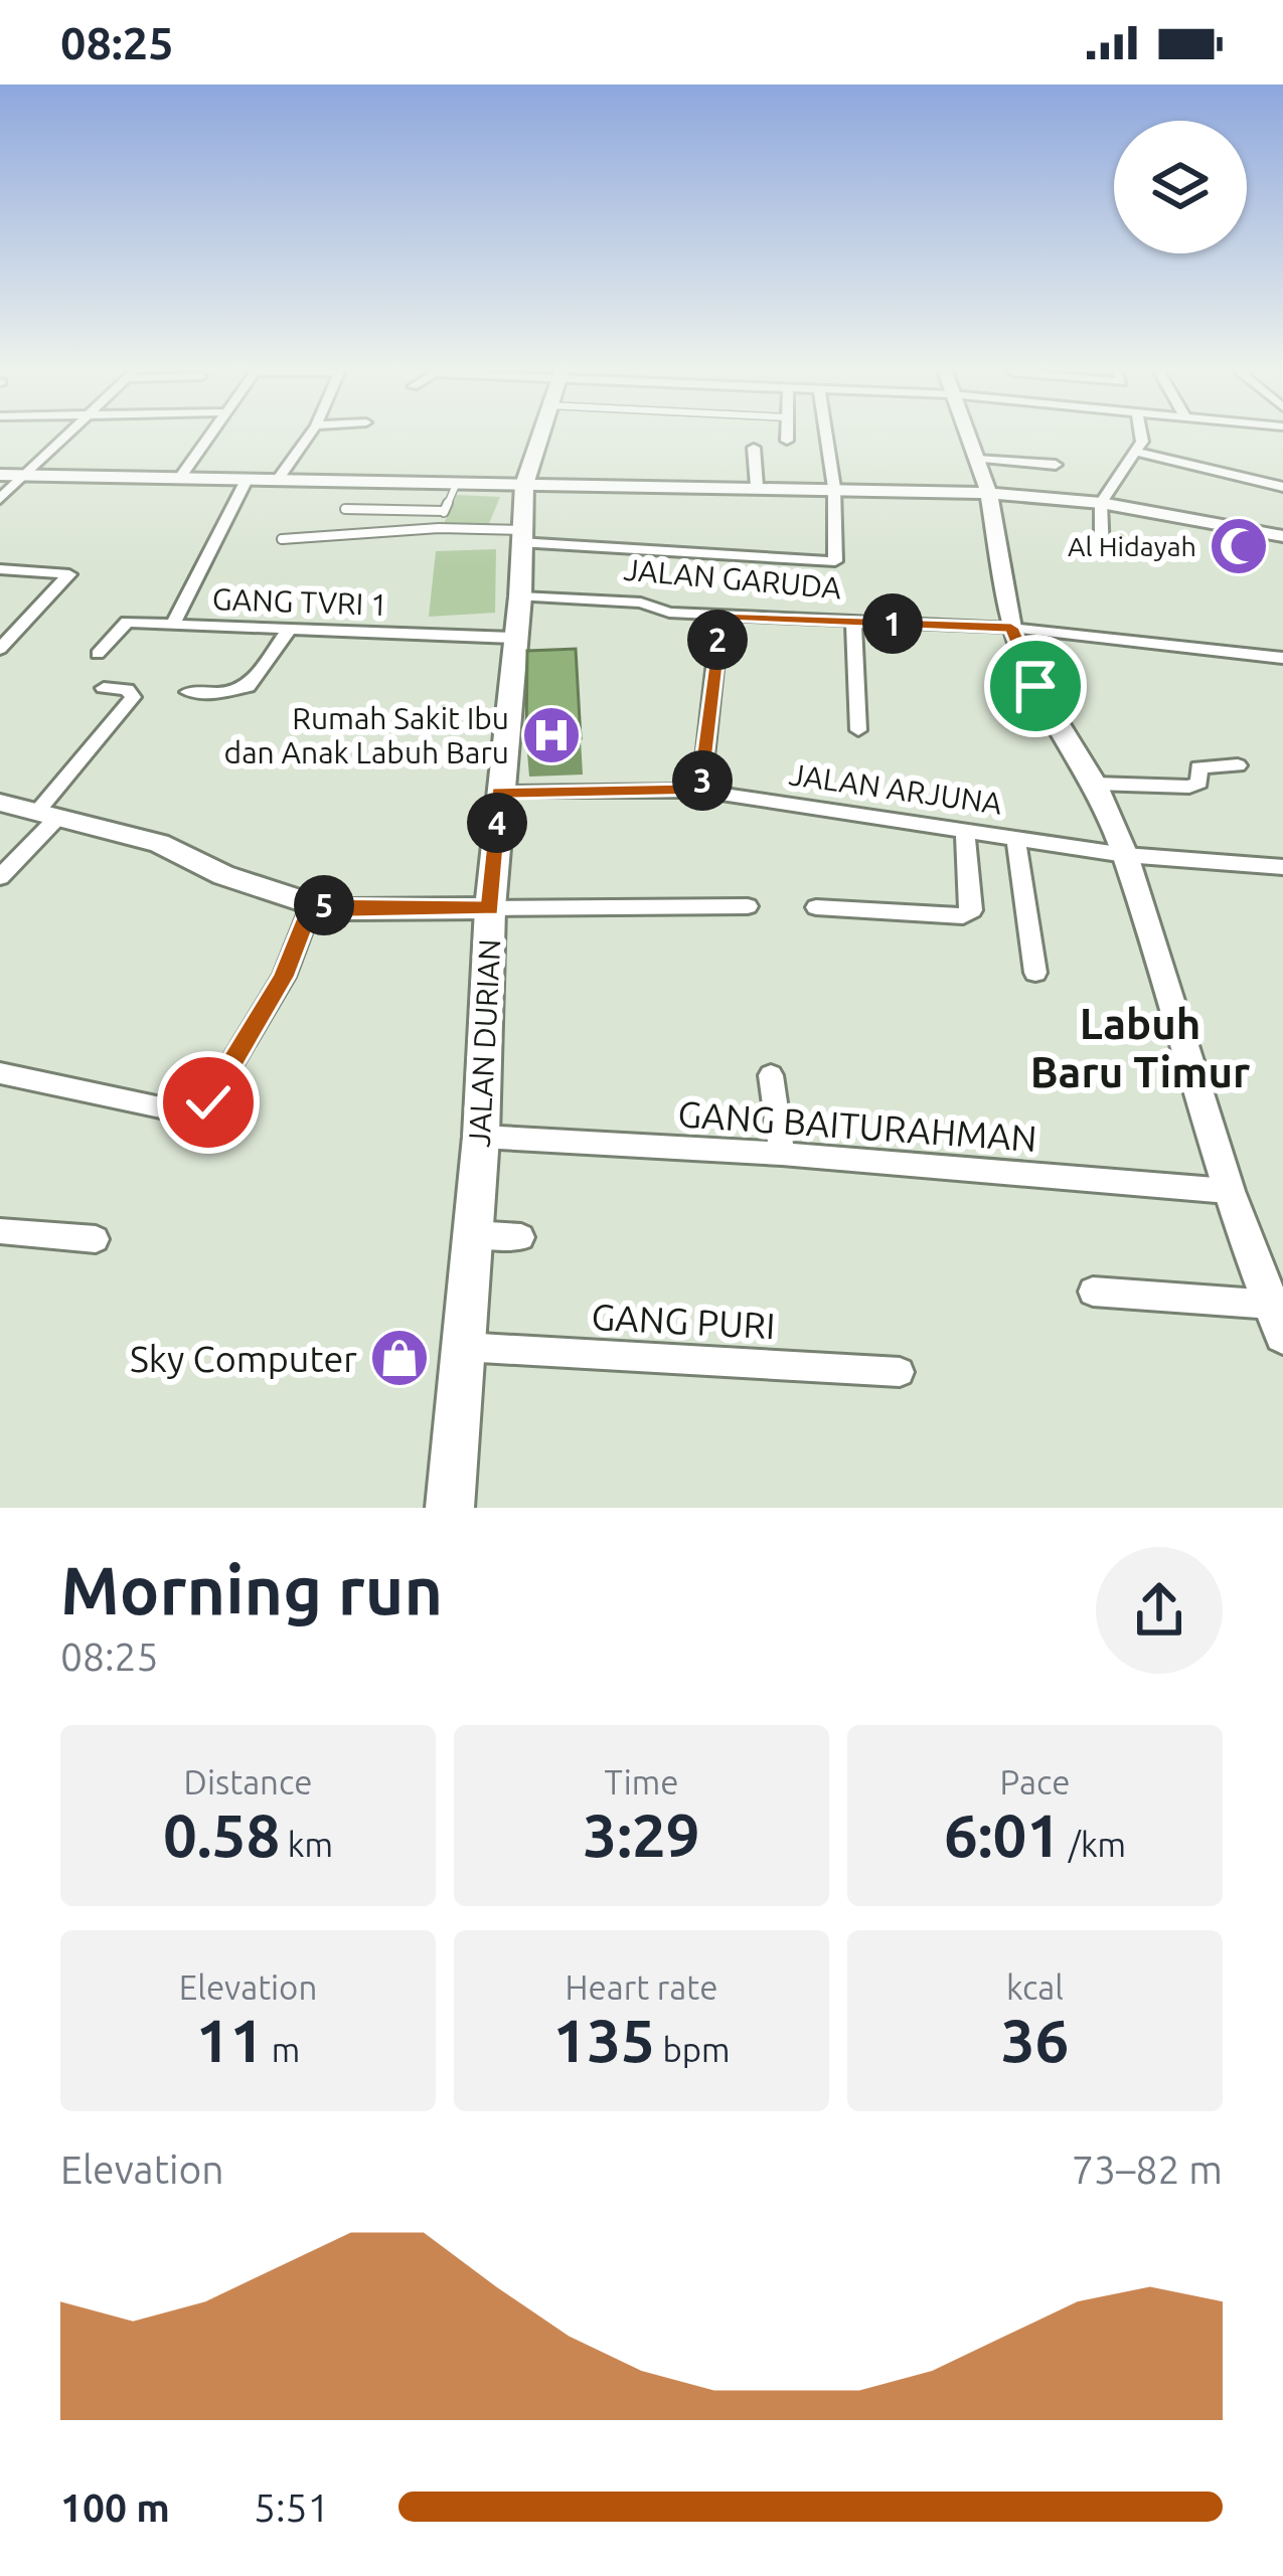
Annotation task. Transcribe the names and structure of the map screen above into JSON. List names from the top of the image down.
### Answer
{
  "streets": {
    "main road": ["JALAN DURIAN"],
    "street": [
      "JALAN GARUDA",
      "GANG TVRI 1",
      "JALAN ARJUNA",
      "GANG BAITURAHMAN",
      "GANG PURI"
    ]
  },
  "crossings": [
    ["JALAN GARUDA", "JALAN DURIAN"],
    ["GANG TVRI 1", "JALAN DURIAN"],
    ["JALAN ARJUNA", "JALAN DURIAN"],
    ["JALAN DURIAN", "GANG BAITURAHMAN"],
    ["JALAN DURIAN", "GANG PURI"]
  ],
  "districts": ["Labuh Baru Timur"],
  "places": {
    "mosque": ["Al Hidayah"],
    "hospital": ["Rumah Sakit Ibu dan Anak Labuh Baru"],
    "shop": ["Sky Computer"]
  },
  "page": {
    "status": "08:25",
    "pins": [
      "1",
      "2",
      "3",
      "4",
      "5"
    ],
    "heading": ["Morning run", "08:25"],
    "stats": [
      ["Distance", "0.58 km"],
      ["Time", "3:29"],
      ["Pace", "6:01 /km"],
      ["Elevation", "11 m"],
      ["Heart rate", "135 bpm"],
      ["kcal", "36"]
    ],
    "chart": ["Elevation", "73–82 m"],
    "list": [
      {
        "name": "100 m",
        "note": "5:51"
      }
    ]
  }
}
